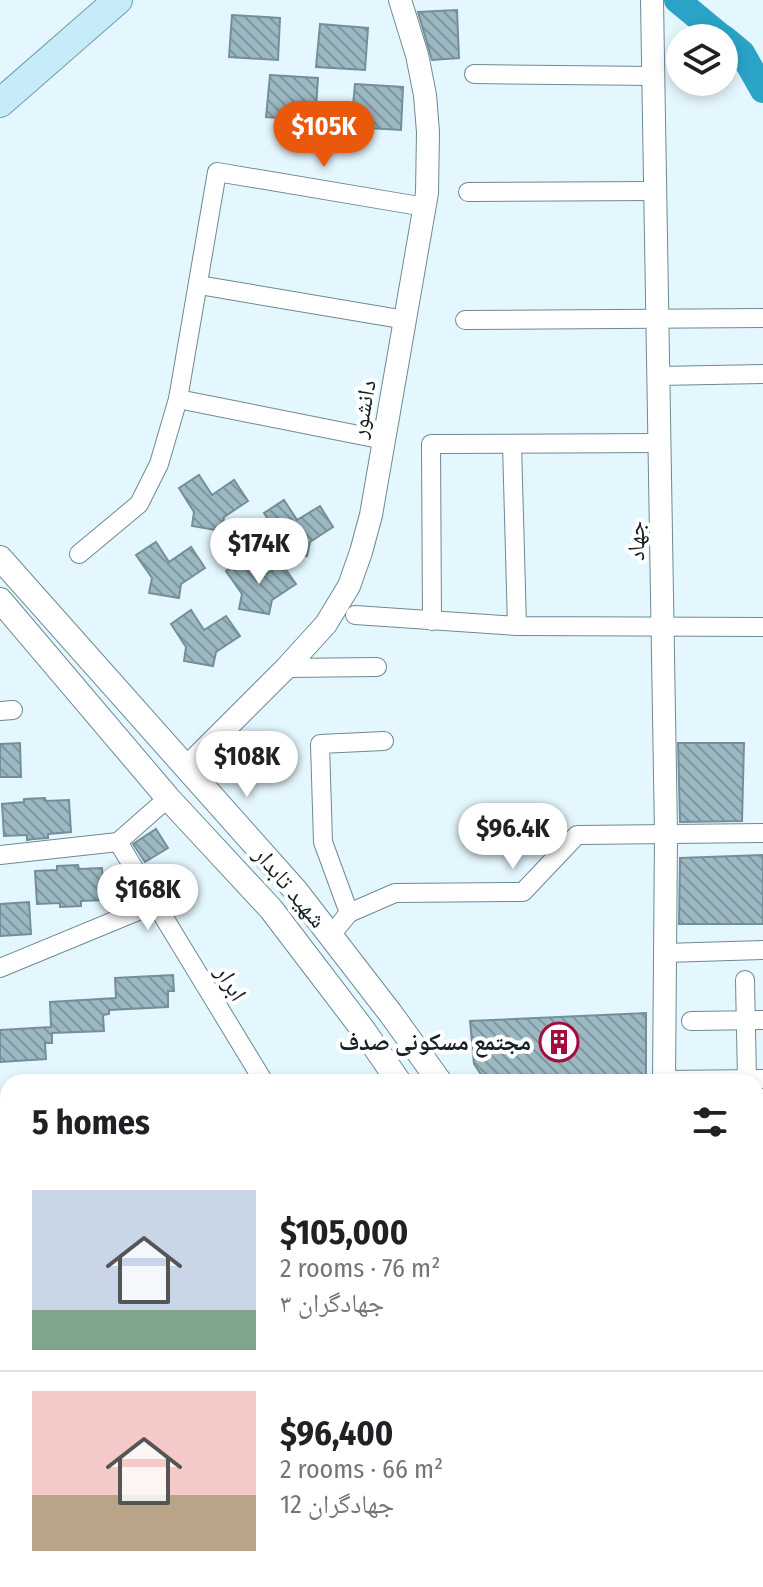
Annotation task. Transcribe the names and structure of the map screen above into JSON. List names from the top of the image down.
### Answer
{
  "streets": {
    "main road": ["شهید تابدار"],
    "street": ["دانشور", "جهاد", "ابرار"]
  },
  "crossings": [
    ["دانشور", "شهید تابدار"]
  ],
  "places": {
    "building": ["مجتمع مسکونی صدف"]
  },
  "page": {
    "price": [
      "$105K",
      "$174K",
      "$108K",
      "$96.4K",
      "$168K"
    ],
    "heading": "5 homes",
    "list": [
      {
        "name": "$105,000",
        "note": "2 rooms · 76 m² · جهادگران ۳"
      },
      {
        "name": "$96,400",
        "note": "2 rooms · 66 m² · جهادگران 12"
      }
    ]
  }
}
